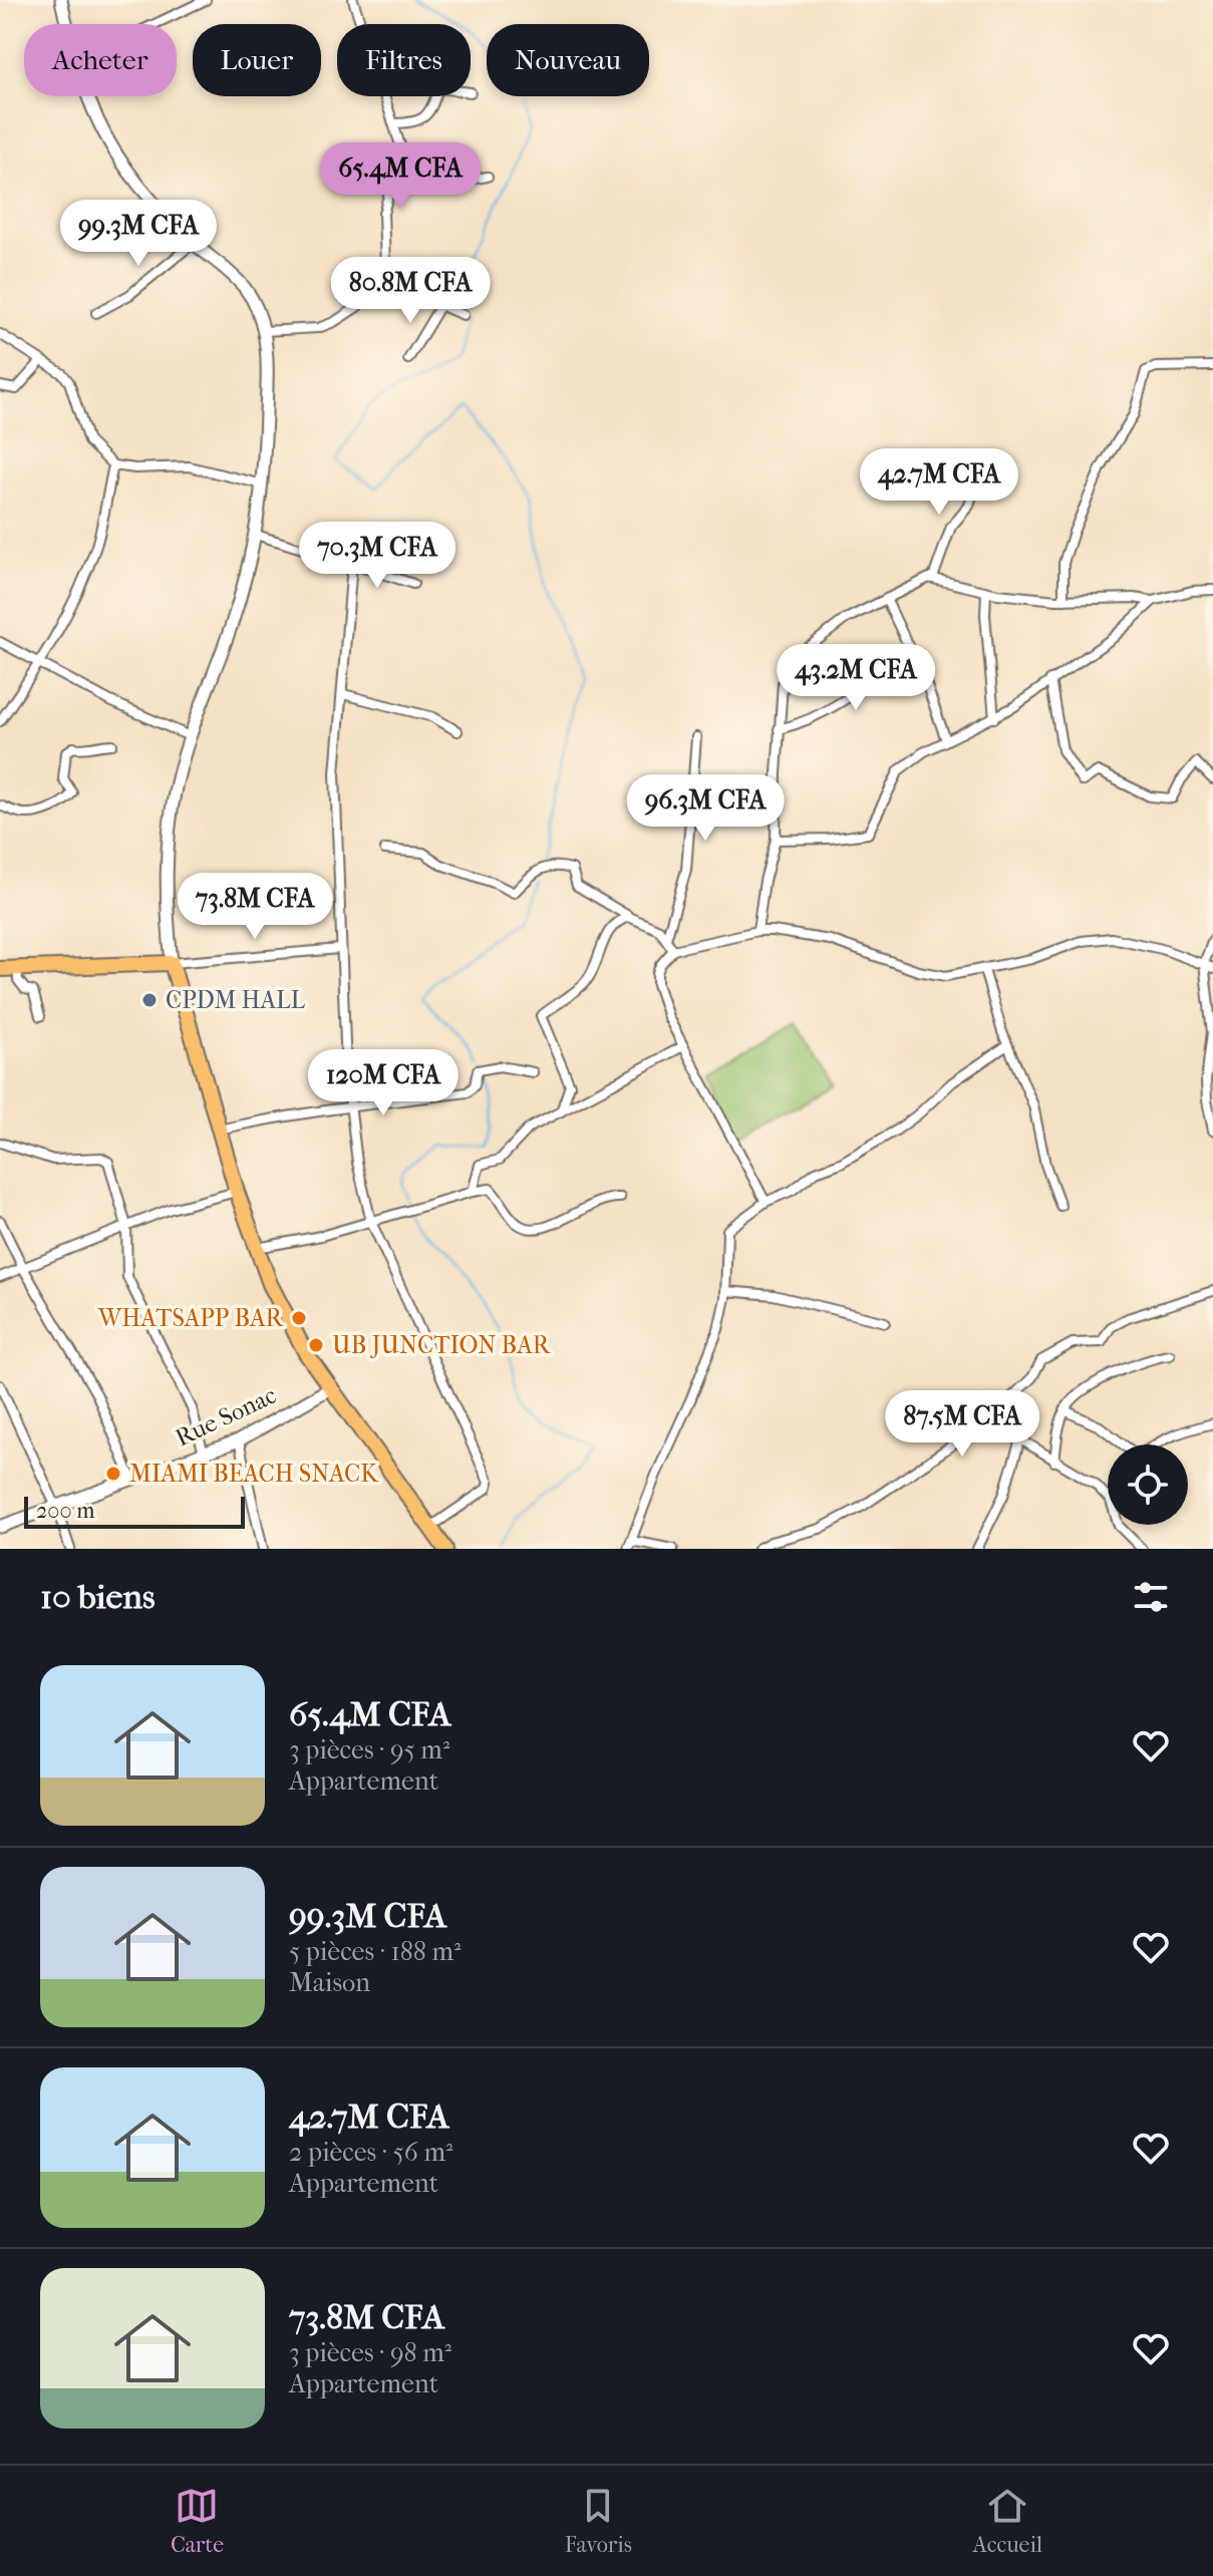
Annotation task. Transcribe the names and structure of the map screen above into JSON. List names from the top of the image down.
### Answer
{
  "streets": {
    "street": ["Rue Sonac"]
  },
  "places": [
    "CPDM HALL",
    "WHATSAPP BAR",
    "UB JUNCTION BAR",
    "MIAMI BEACH SNACK"
  ],
  "scale_bar": "200 m",
  "page": {
    "chip": [
      "Acheter",
      "Louer",
      "Filtres",
      "Nouveau"
    ],
    "price": [
      "65.4M CFA",
      "99.3M CFA",
      "80.8M CFA",
      "42.7M CFA",
      "70.3M CFA",
      "43.2M CFA",
      "96.3M CFA",
      "73.8M CFA",
      "120M CFA",
      "87.5M CFA"
    ],
    "scale": "200 m",
    "heading": "10 biens",
    "list": [
      {
        "name": "65.4M CFA",
        "note": "3 pièces · 95 m² · Appartement"
      },
      {
        "name": "99.3M CFA",
        "note": "5 pièces · 188 m² · Maison"
      },
      {
        "name": "42.7M CFA",
        "note": "2 pièces · 56 m² · Appartement"
      },
      {
        "name": "73.8M CFA",
        "note": "3 pièces · 98 m² · Appartement"
      }
    ],
    "tabs": ["Carte", "Favoris", "Accueil"]
  }
}
